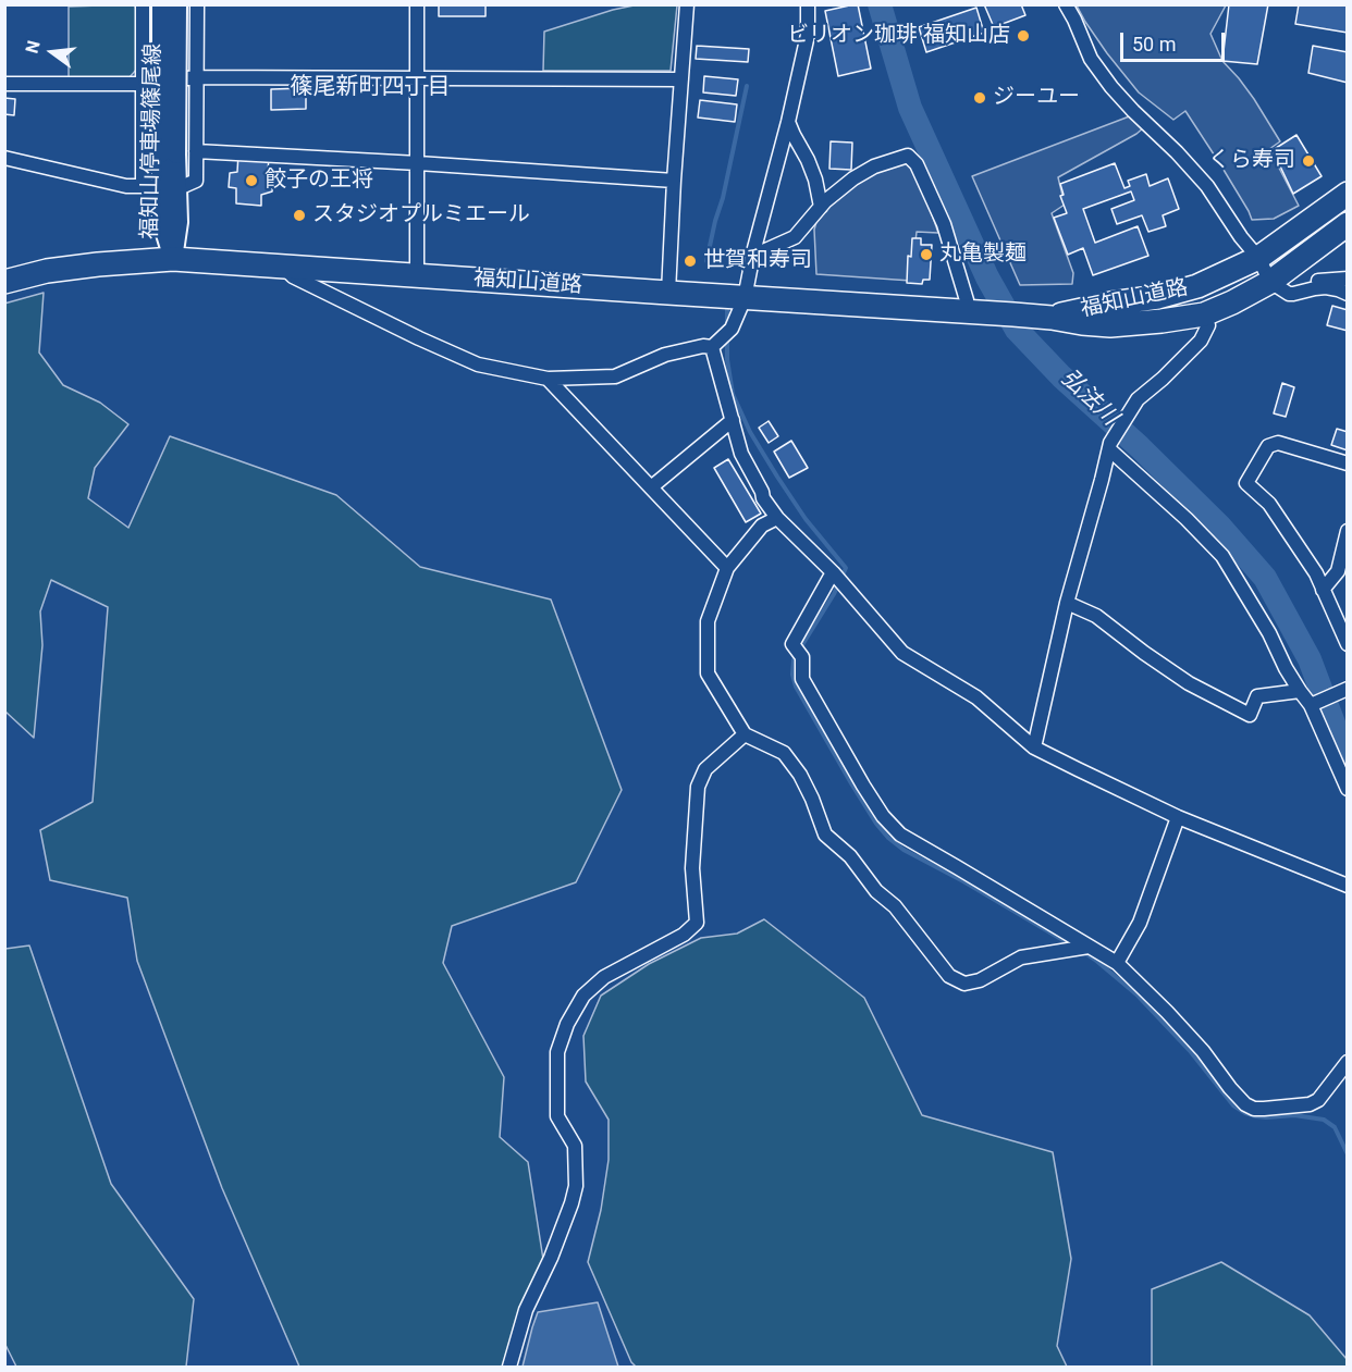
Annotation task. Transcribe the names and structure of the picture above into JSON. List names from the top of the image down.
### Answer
{
  "streets": {
    "highway": ["福知山道路"],
    "main road": ["福知山停車場篠尾線"]
  },
  "crossings": [
    ["福知山停車場篠尾線", "福知山道路"]
  ],
  "districts": ["篠尾新町四丁目"],
  "water": ["弘法川"],
  "places": [
    "ビリオン珈琲 福知山店",
    "ジーユー",
    "くら寿司",
    "餃子の王将",
    "スタジオプルミエール",
    "丸亀製麺",
    "世賀和寿司"
  ],
  "scale_bar": "50 m",
  "north": "left"
}
